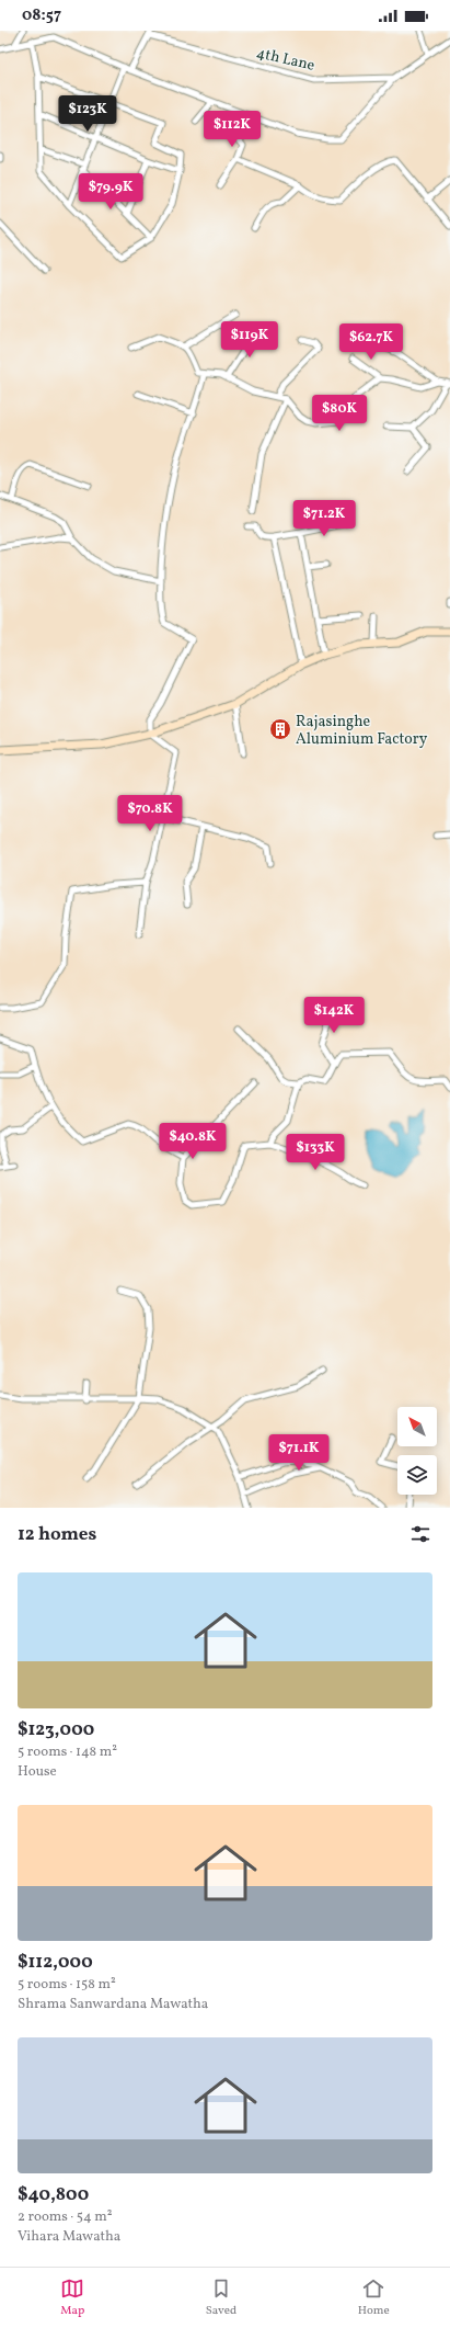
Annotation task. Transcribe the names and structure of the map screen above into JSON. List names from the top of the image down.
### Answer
{
  "streets": {
    "street": ["4th Lane"]
  },
  "places": {
    "building": ["Rajasinghe Aluminium Factory"]
  },
  "north": "top left",
  "page": {
    "status": "08:57",
    "price": [
      "$123K",
      "$112K",
      "$79.9K",
      "$119K",
      "$62.7K",
      "$80K",
      "$71.2K",
      "$70.8K",
      "$142K",
      "$40.8K",
      "$133K",
      "$71.1K"
    ],
    "heading": "12 homes",
    "list": [
      {
        "name": "$123,000",
        "note": "5 rooms · 148 m² · House"
      },
      {
        "name": "$112,000",
        "note": "5 rooms · 158 m² · Shrama Sanwardana Mawatha"
      },
      {
        "name": "$40,800",
        "note": "2 rooms · 54 m² · Vihara Mawatha"
      }
    ],
    "tabs": ["Map", "Saved", "Home"]
  }
}
